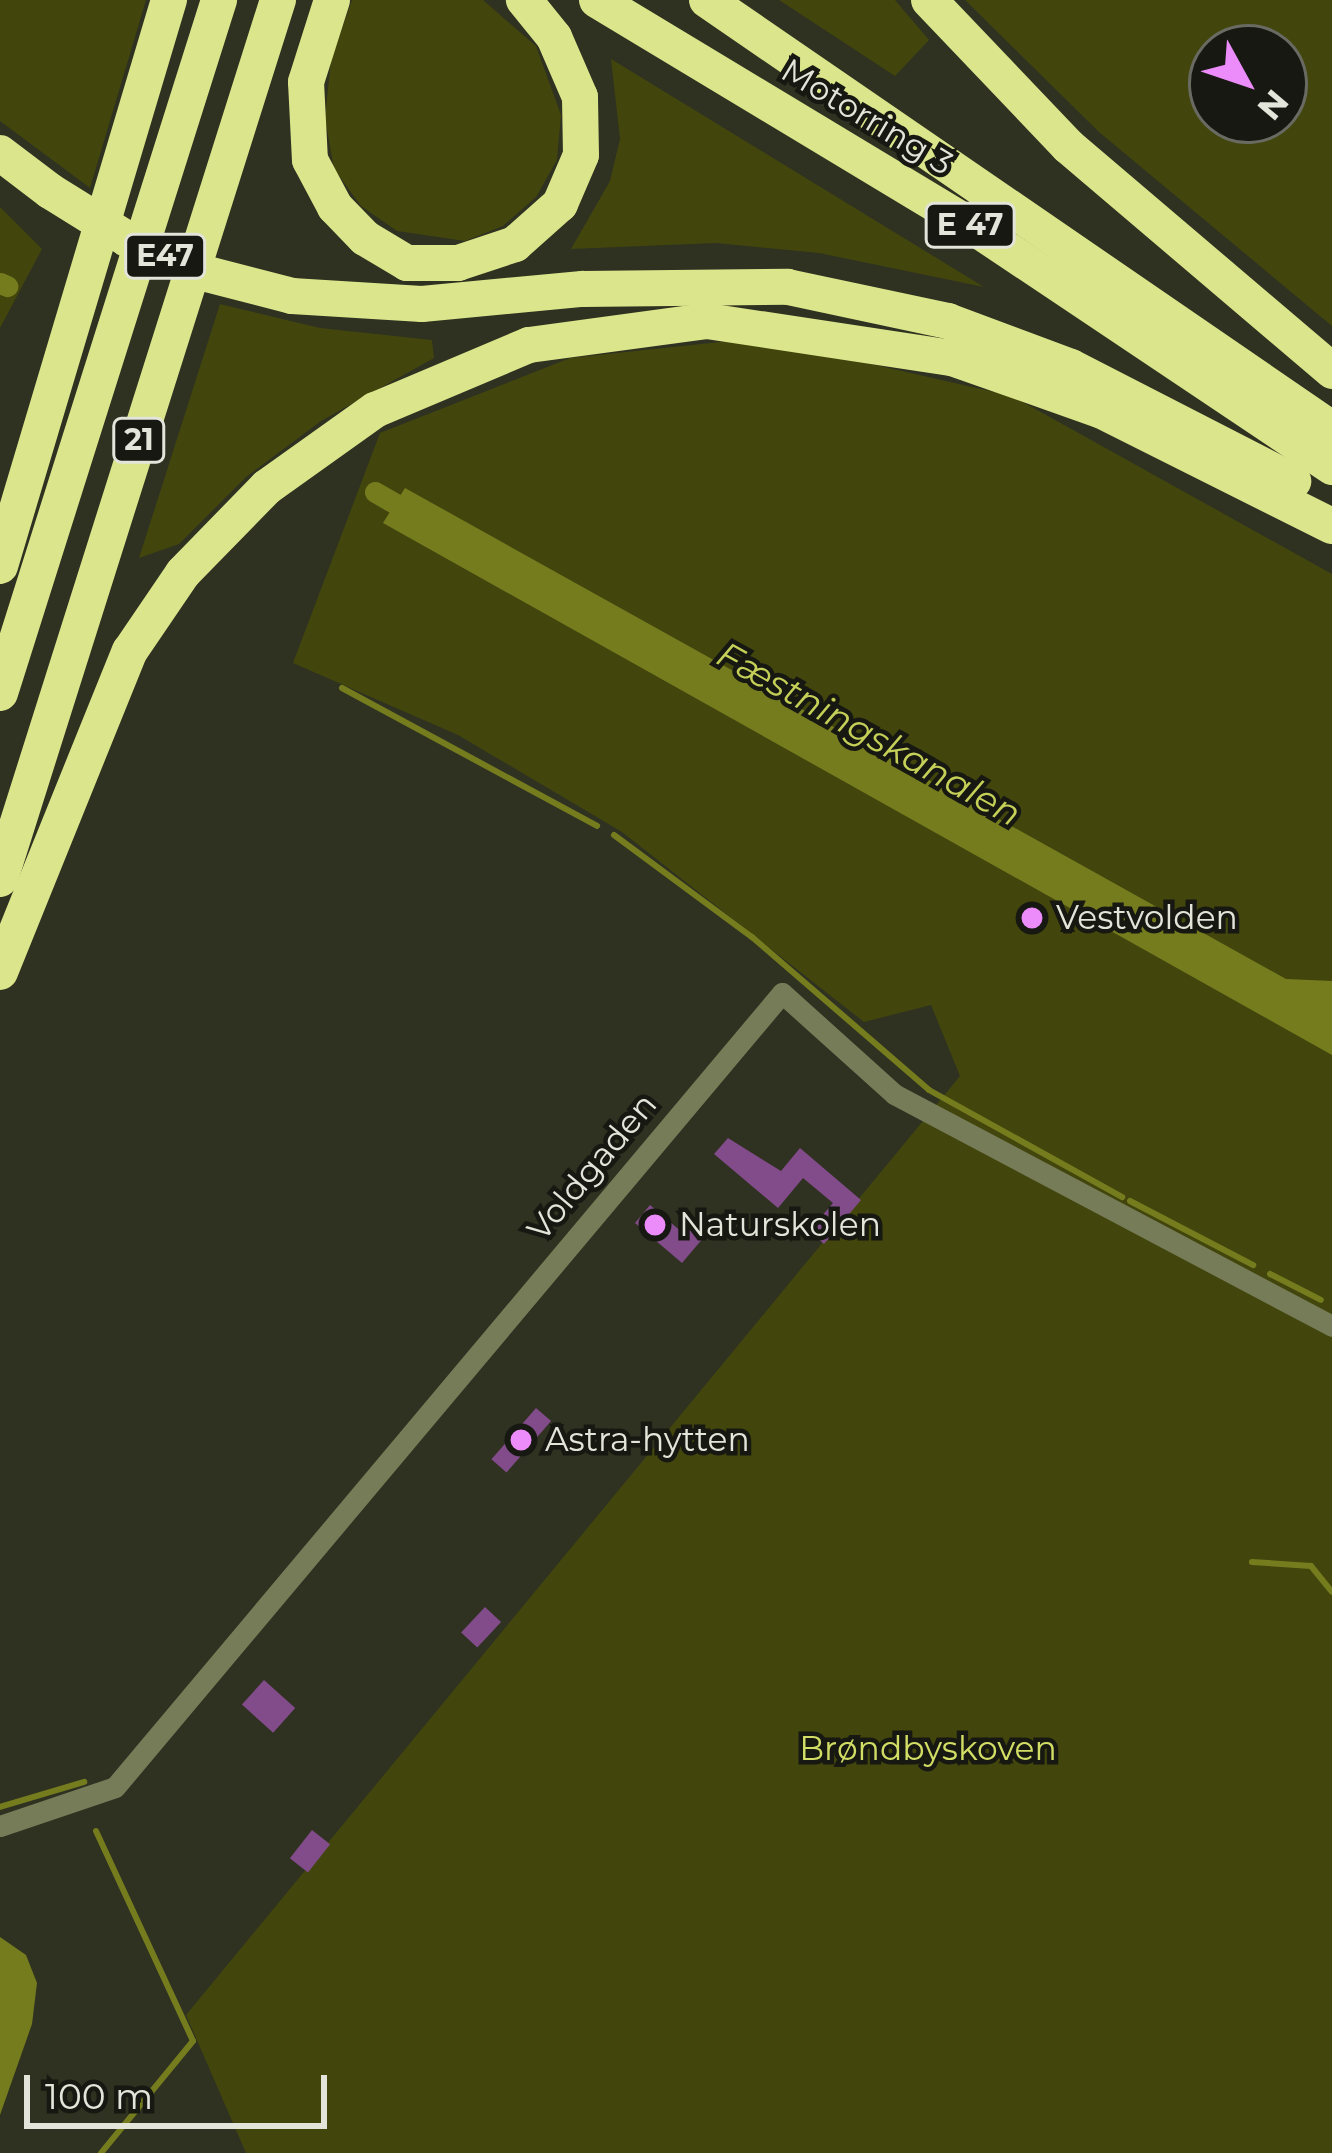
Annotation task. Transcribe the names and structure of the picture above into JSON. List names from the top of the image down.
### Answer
{
  "streets": {
    "highway": [
      "Motorring 3",
      "E 47",
      "E47",
      "21"
    ],
    "street": ["Voldgaden"]
  },
  "water": ["Fæstningskanalen"],
  "parks": ["Brøndbyskoven"],
  "places": ["Vestvolden", "Naturskolen", "Astra-hytten"],
  "scale_bar": "100 m",
  "north": "bottom right"
}
